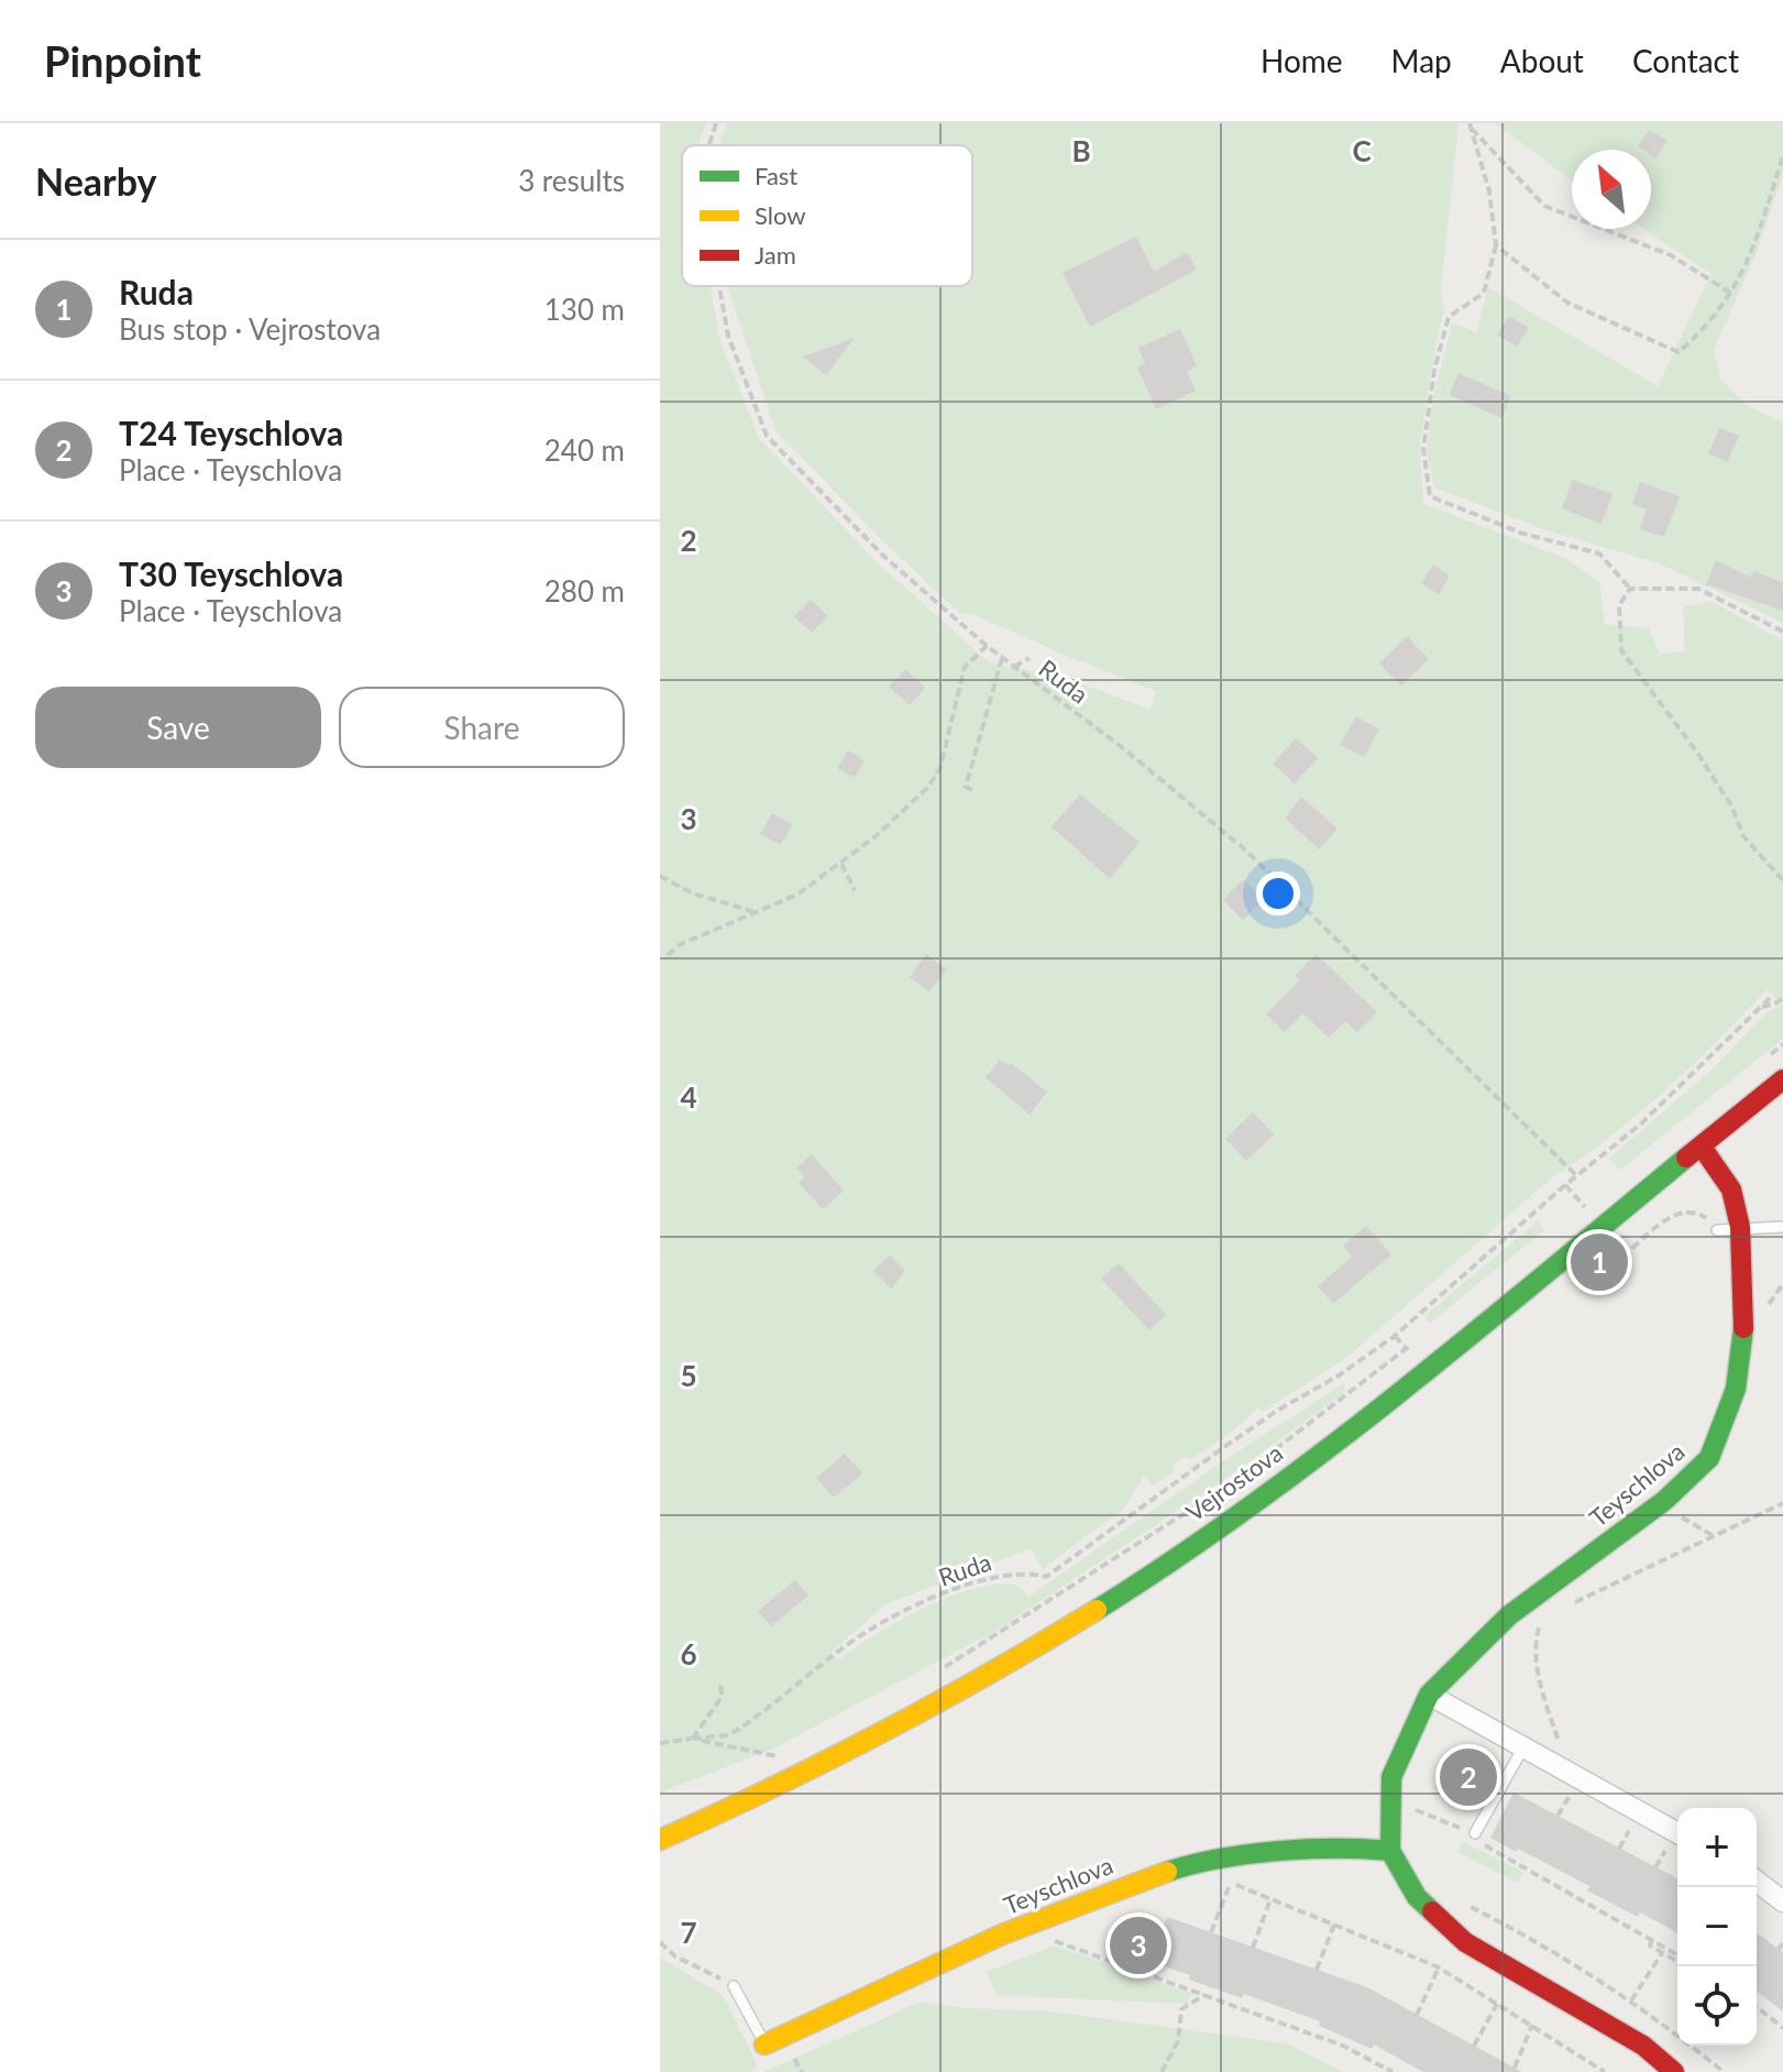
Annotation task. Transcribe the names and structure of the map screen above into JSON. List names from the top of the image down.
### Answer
{
  "streets": {
    "street": ["Vejrostova", "Teyschlova"],
    "path": ["Ruda"]
  },
  "crossings": [
    ["Vejrostova", "Teyschlova"]
  ],
  "legend": ["Fast", "Slow", "Jam"],
  "north": "top left",
  "page": {
    "header": "Pinpoint",
    "nav": [
      "Home",
      "Map",
      "About",
      "Contact"
    ],
    "heading": ["Nearby", "3 results"],
    "list": [
      {
        "mark": "1",
        "name": "Ruda",
        "note": "Bus stop · Vejrostova",
        "value": "130 m"
      },
      {
        "mark": "2",
        "name": "T24 Teyschlova",
        "note": "Place · Teyschlova",
        "value": "240 m"
      },
      {
        "mark": "3",
        "name": "T30 Teyschlova",
        "note": "Place · Teyschlova",
        "value": "280 m"
      }
    ],
    "buttons": ["Save", "Share"],
    "pins": ["1", "2", "3"],
    "map_buttons": ["+", "−"]
  },
  "grid": {
    "columns": ["B", "C"],
    "rows": [
      "2",
      "3",
      "4",
      "5",
      "6",
      "7"
    ]
  }
}
